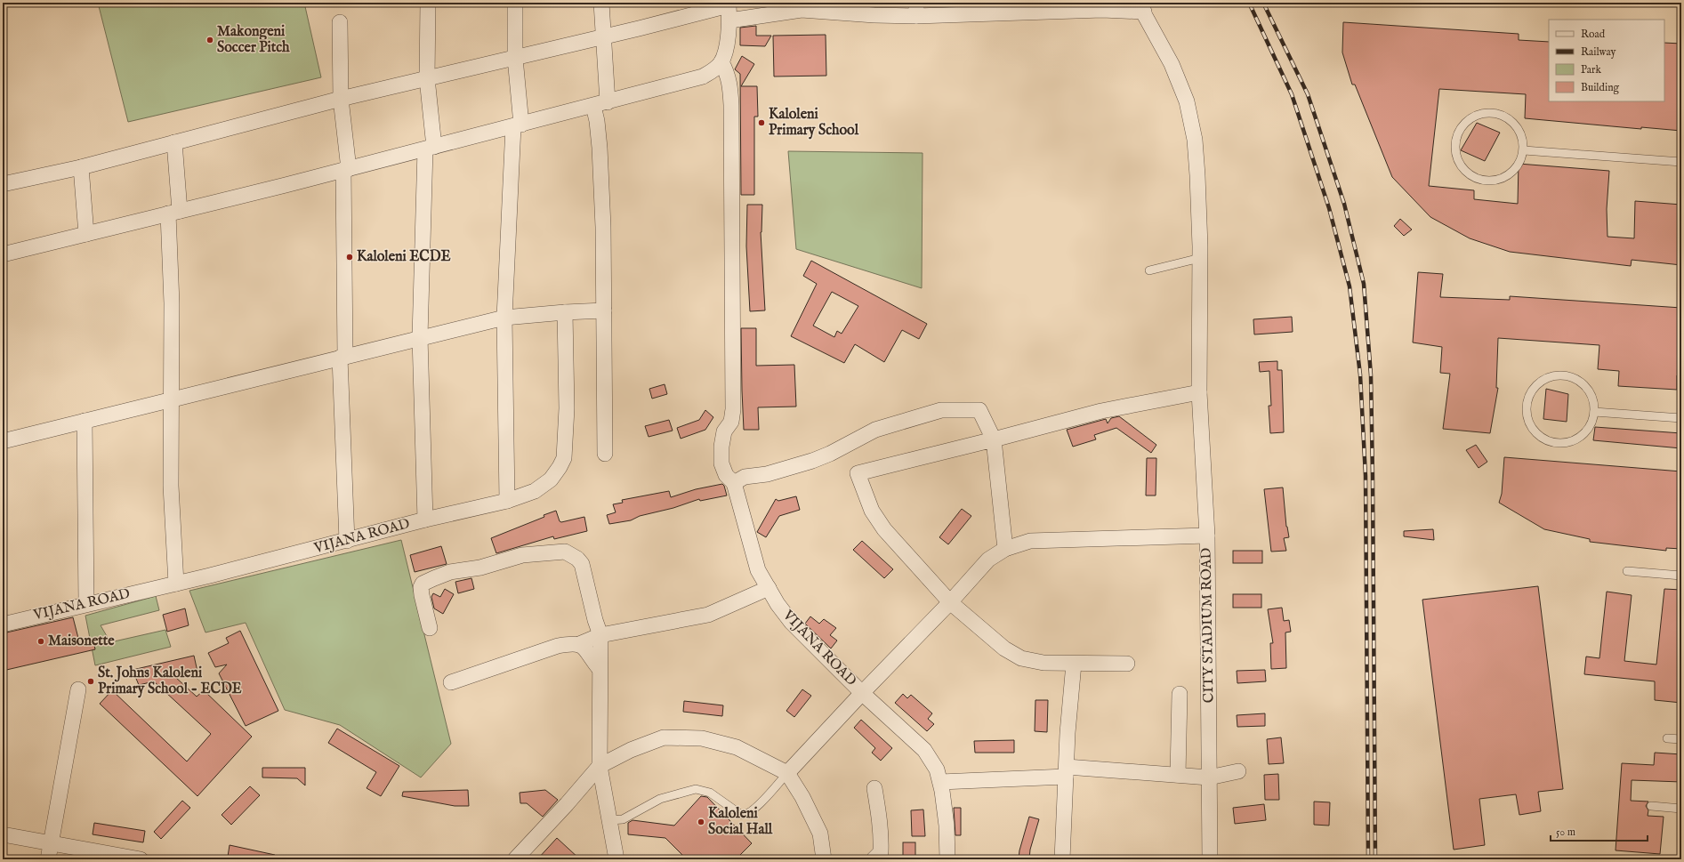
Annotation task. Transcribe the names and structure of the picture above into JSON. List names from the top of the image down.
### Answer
{
  "streets": {
    "street": ["VIJANA ROAD", "CITY STADIUM ROAD"]
  },
  "places": [
    "Makongeni Soccer Pitch",
    "Kaloleni Primary School",
    "Kaloleni ECDE",
    "Maisonette",
    "St. Johns Kaloleni Primary School - ECDE",
    "Kaloleni Social Hall"
  ],
  "legend": [
    "Road",
    "Railway",
    "Park",
    "Building"
  ],
  "scale_bar": "50 m"
}
